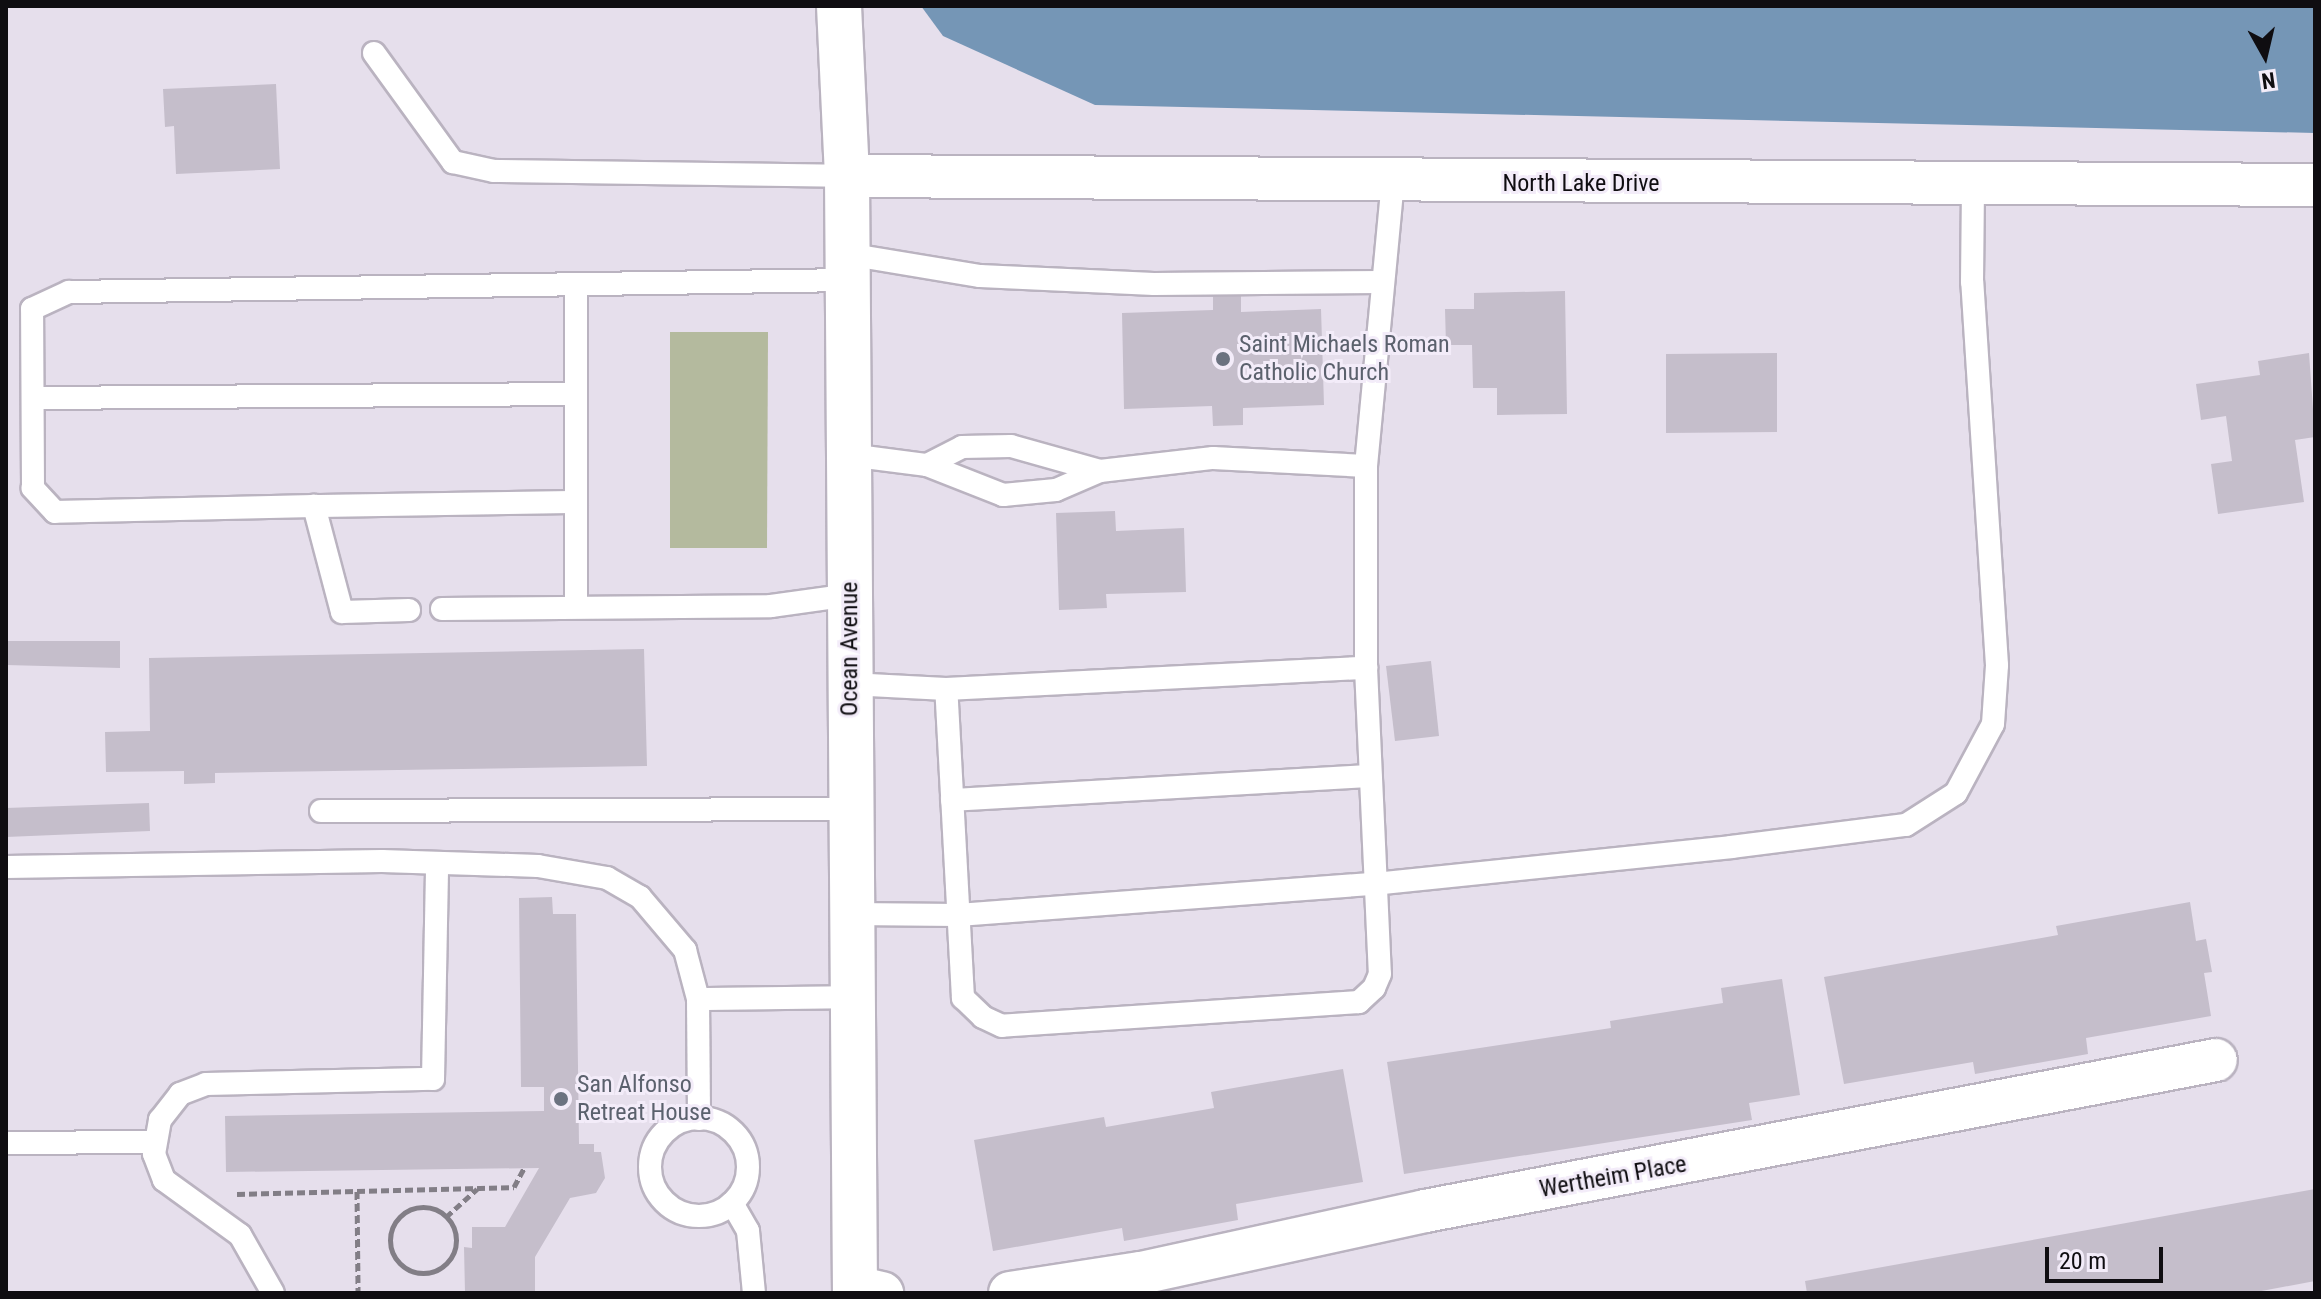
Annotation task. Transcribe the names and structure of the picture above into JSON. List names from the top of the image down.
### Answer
{
  "streets": {
    "street": ["North Lake Drive", "Ocean Avenue", "Wertheim Place"]
  },
  "crossings": [
    ["North Lake Drive", "Ocean Avenue"]
  ],
  "places": ["Saint Michaels Roman Catholic Church", "San Alfonso Retreat House"],
  "scale_bar": "20 m",
  "north": "bottom"
}
